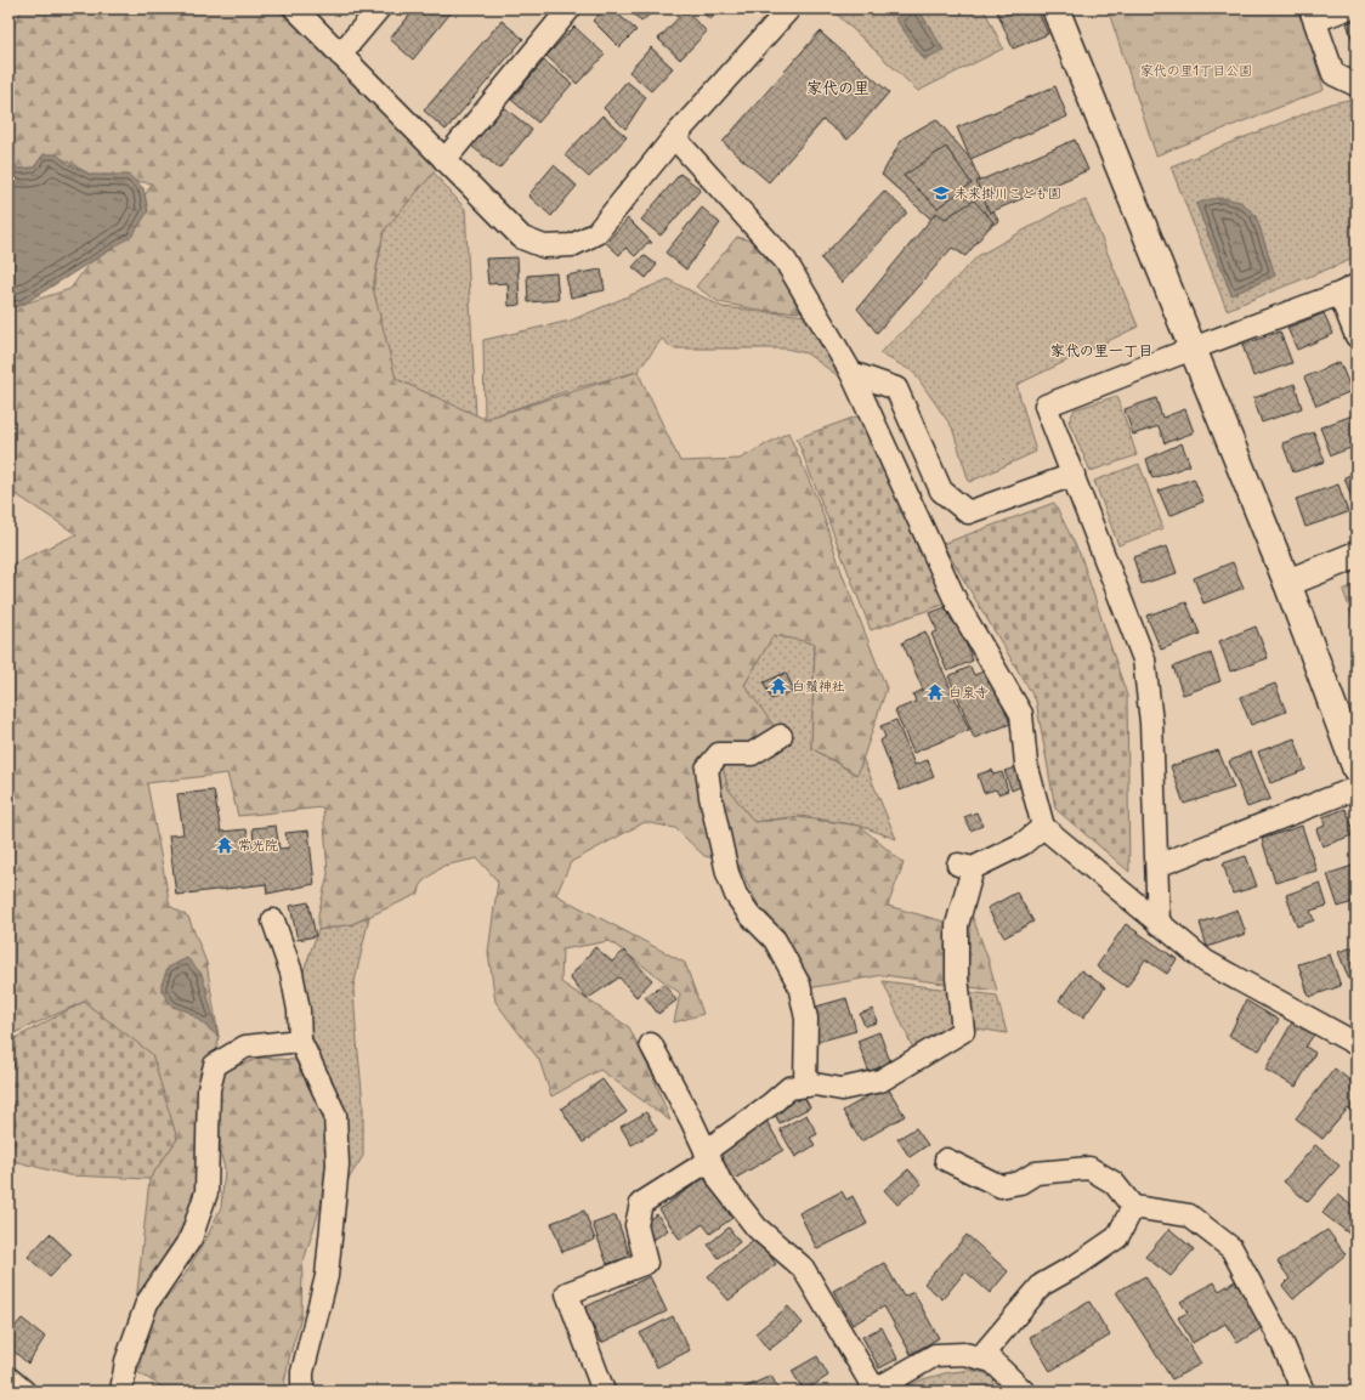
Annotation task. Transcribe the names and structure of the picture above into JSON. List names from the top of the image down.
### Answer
{
  "districts": ["家代の里", "家代の里一丁目"],
  "parks": ["家代の里1丁目公園"],
  "places": {
    "school or university": ["未来掛川こども園"],
    "temple": ["白鬚神社", "白泉寺", "常光院"]
  }
}
